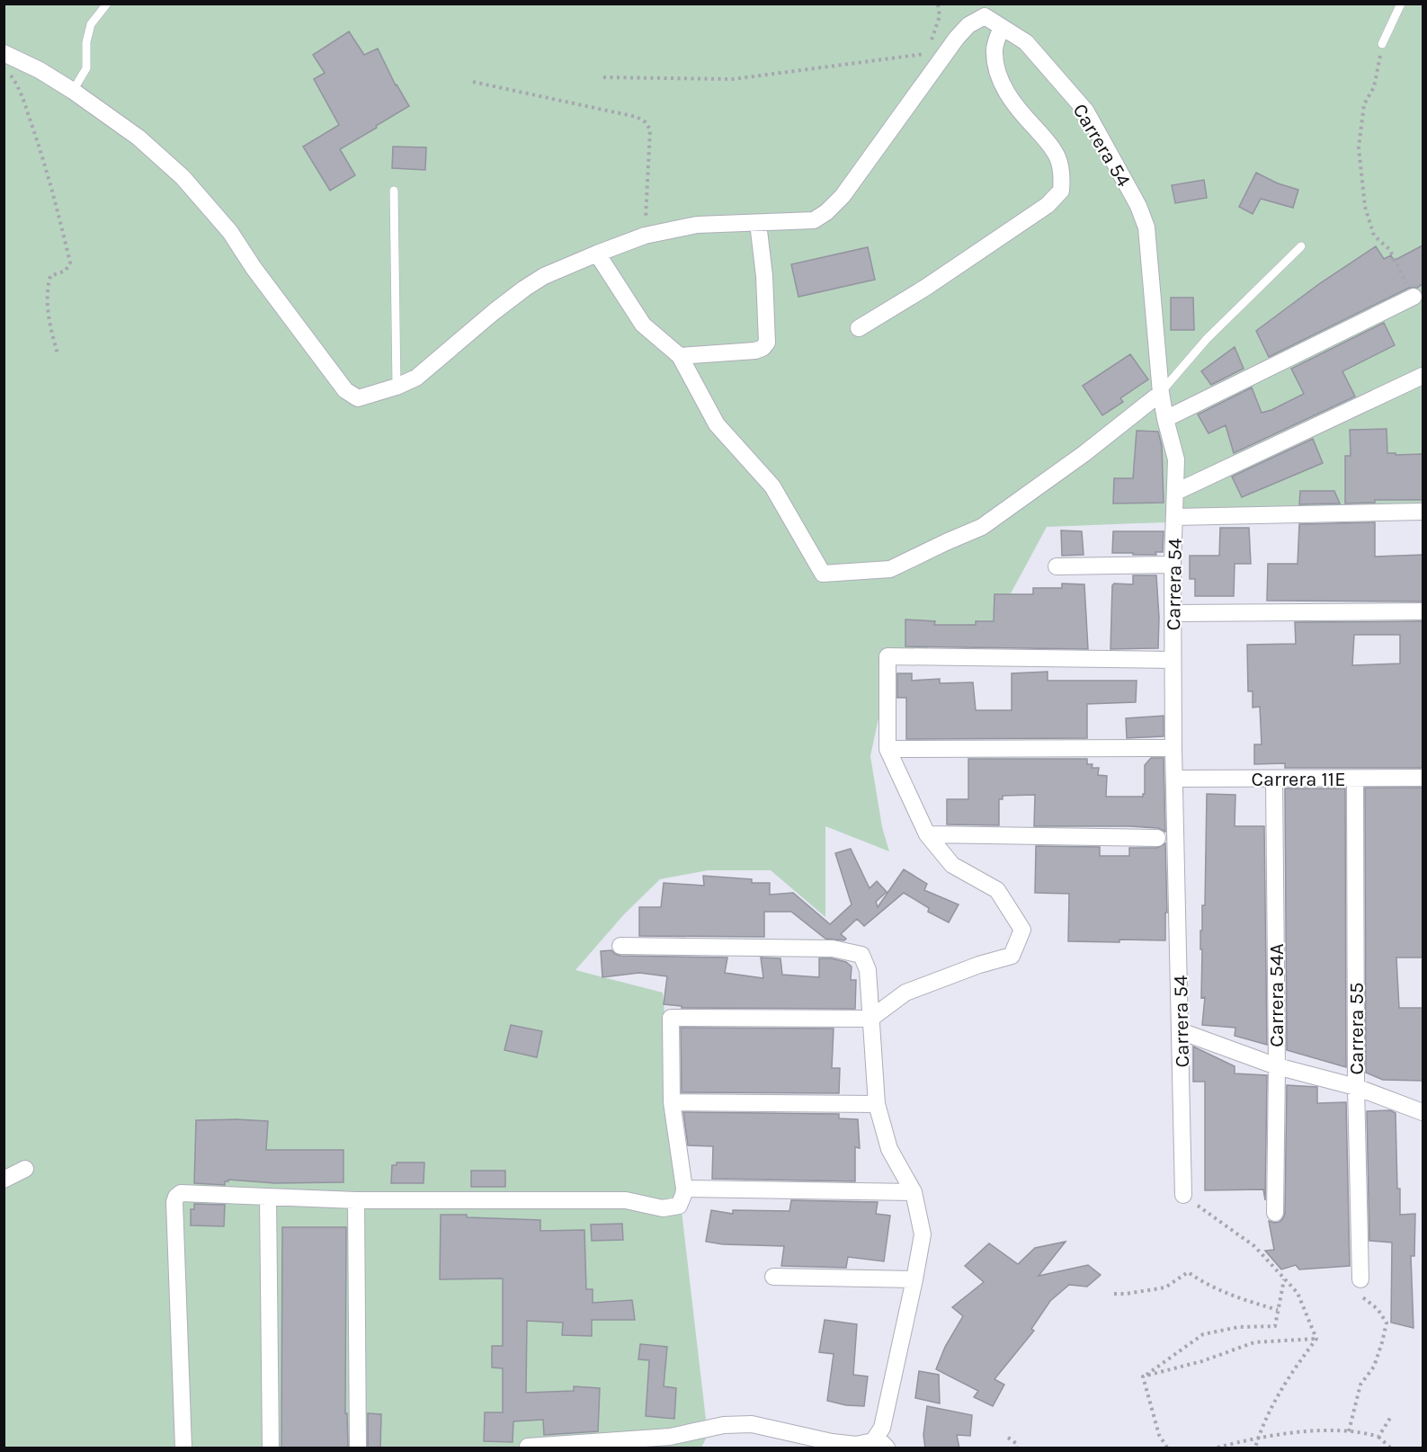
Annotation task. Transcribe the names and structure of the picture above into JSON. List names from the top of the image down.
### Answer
{
  "streets": {
    "street": [
      "Carrera 54",
      "Carrera 11E",
      "Carrera 54A",
      "Carrera 55"
    ]
  },
  "crossings": [
    ["Carrera 54", "Carrera 11E"],
    ["Carrera 11E", "Carrera 54A"],
    ["Carrera 11E", "Carrera 55"]
  ]
}
